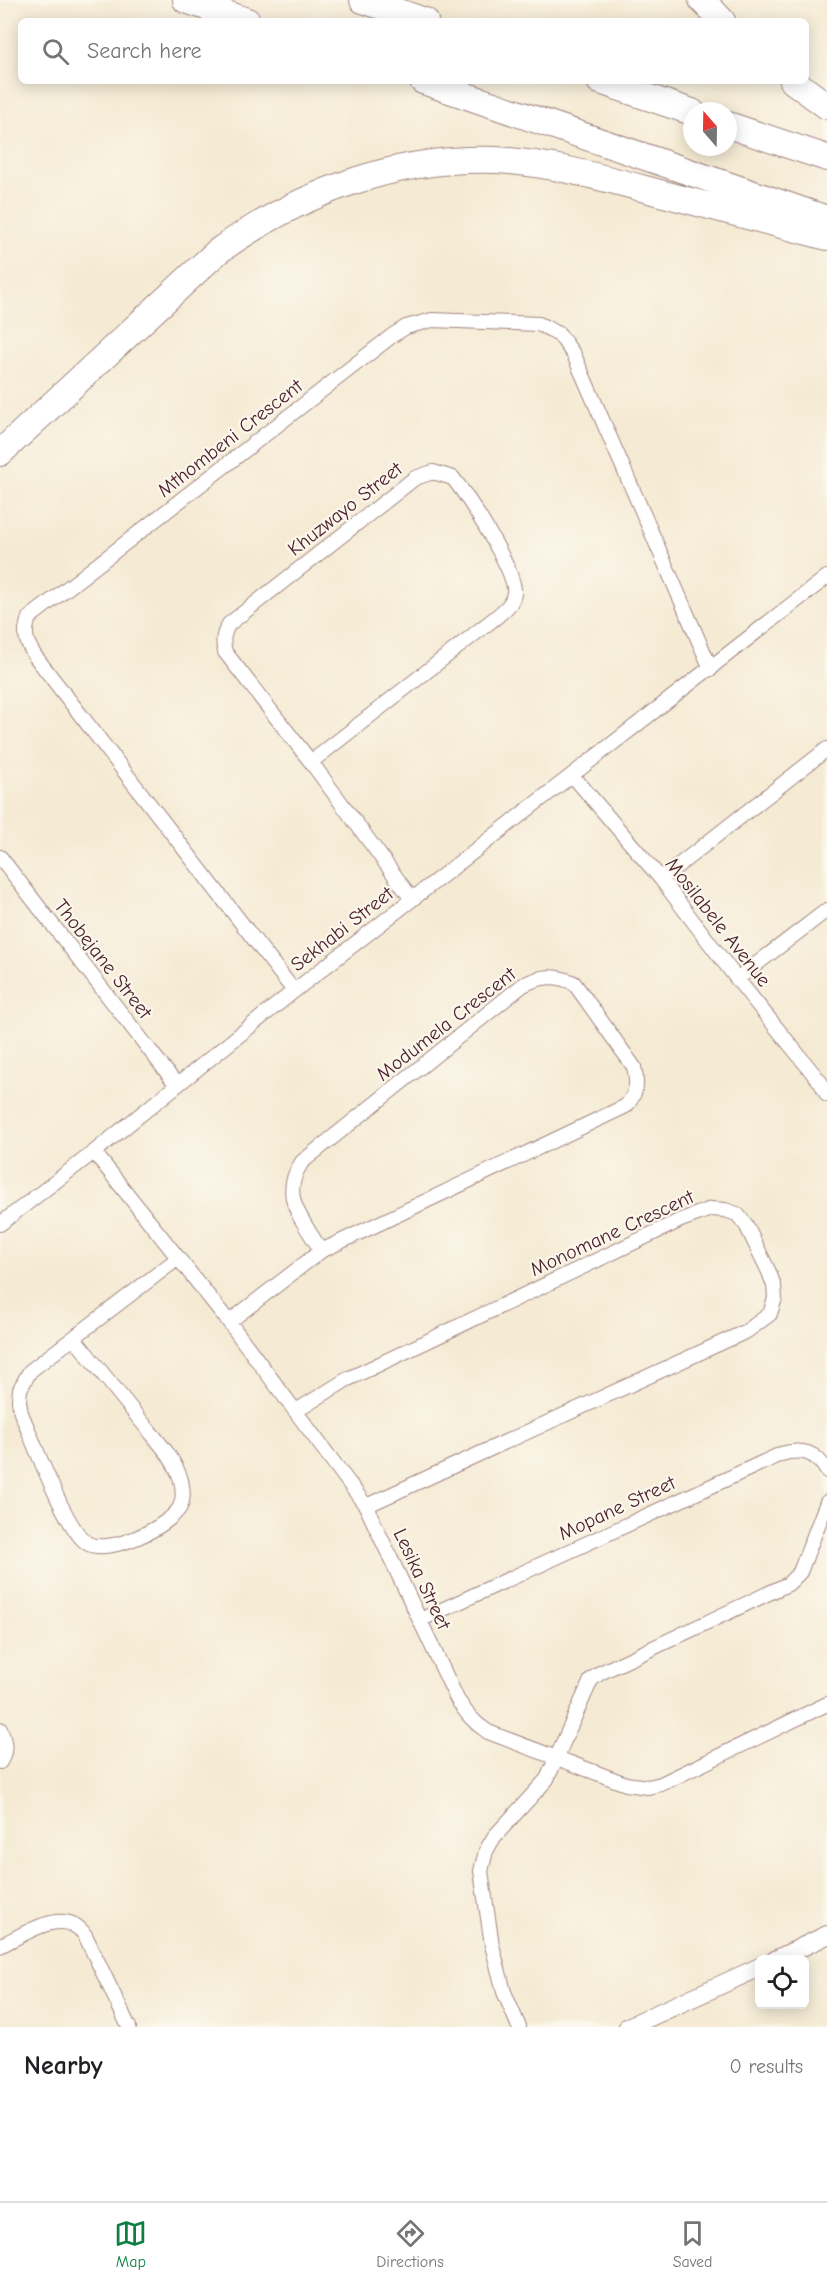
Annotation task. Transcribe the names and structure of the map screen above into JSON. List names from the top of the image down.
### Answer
{
  "streets": {
    "street": [
      "Mthombeni Crescent",
      "Khuzwayo Street",
      "Mosilabele Avenue",
      "Sekhabi Street",
      "Thobejane Street",
      "Modumela Crescent",
      "Monomane Crescent",
      "Mopane Street",
      "Lesika Street"
    ]
  },
  "crossings": [
    ["Mthombeni Crescent", "Sekhabi Street"],
    ["Khuzwayo Street", "Sekhabi Street"],
    ["Mosilabele Avenue", "Sekhabi Street"],
    ["Sekhabi Street", "Thobejane Street"],
    ["Sekhabi Street", "Lesika Street"],
    ["Modumela Crescent", "Lesika Street"],
    ["Monomane Crescent", "Lesika Street"],
    ["Mopane Street", "Lesika Street"]
  ],
  "north": "top",
  "page": {
    "search": "Search here",
    "heading": ["Nearby", "0 results"],
    "nav": ["Map", "Directions", "Saved"]
  }
}
